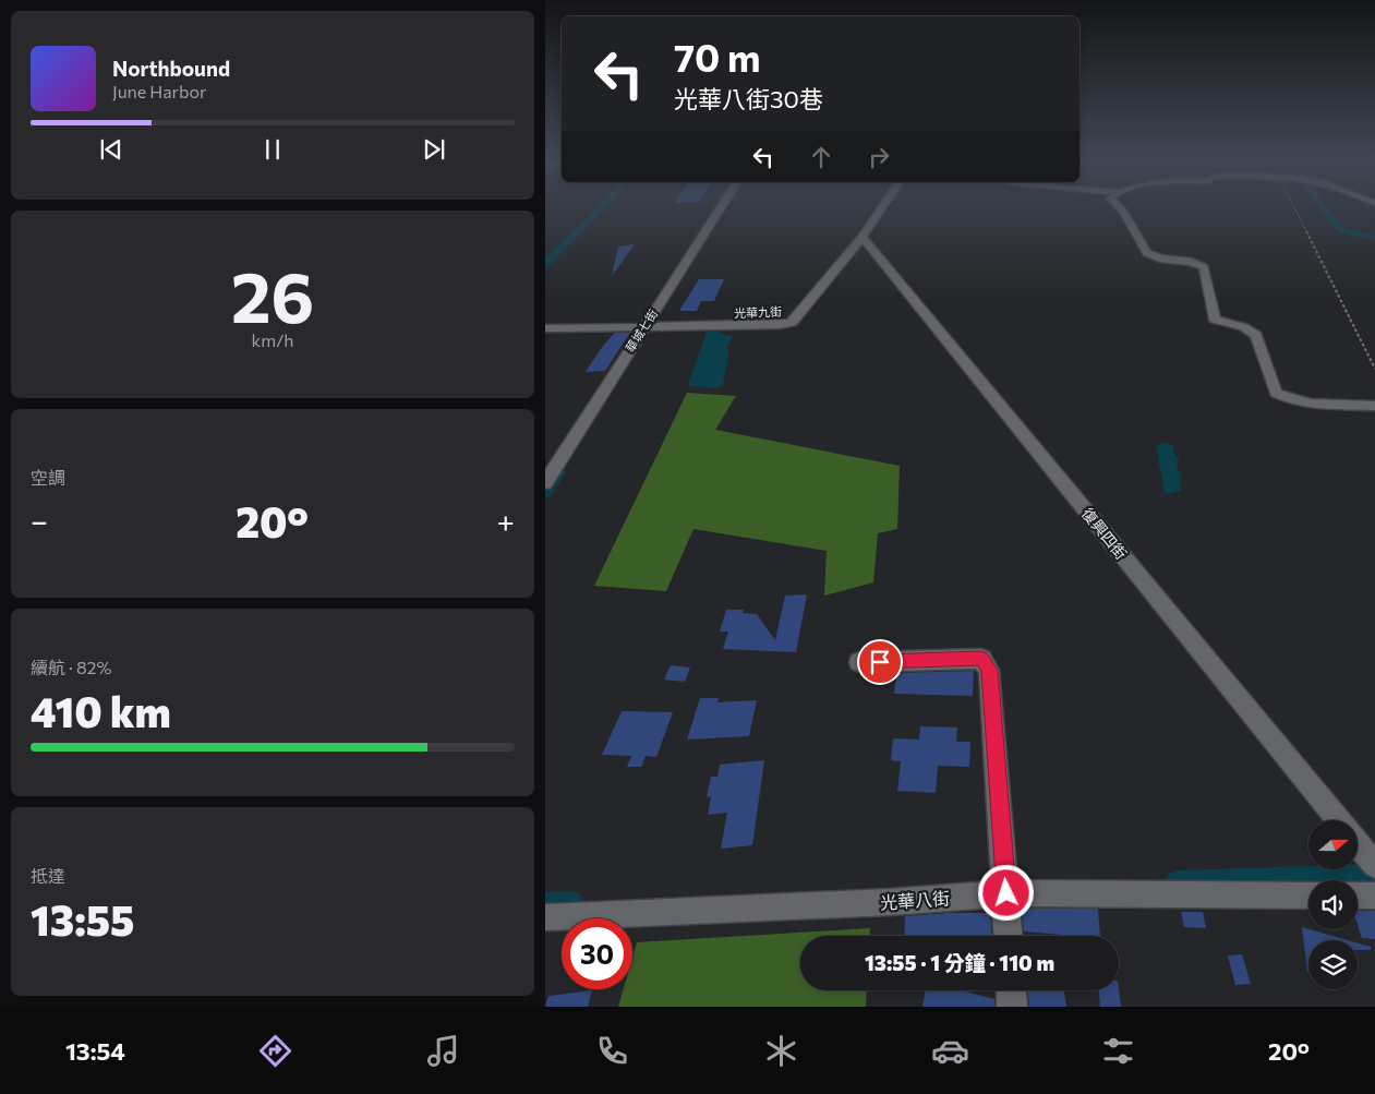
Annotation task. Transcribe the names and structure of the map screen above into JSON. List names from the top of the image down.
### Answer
{
  "streets": {
    "street": [
      "光華九街",
      "華城七街",
      "復興四街",
      "光華八街"
    ]
  },
  "crossings": [
    ["光華九街", "華城七街"],
    ["光華九街", "復興四街"]
  ],
  "north": "right",
  "page": {
    "turn": ["70 m", "光華八街30巷"],
    "song": ["Northbound", "June Harbor"],
    "tile": [
      ["26", "km/h"],
      "空調",
      ["續航 · 82%", "410 km"],
      ["抵達", "13:55"]
    ],
    "heat": ["−", "20°", "+"],
    "limit": "30",
    "trip": "13:55 · 1 分鐘 · 110 m",
    "tabs": ["13:54", "20°"]
  }
}
